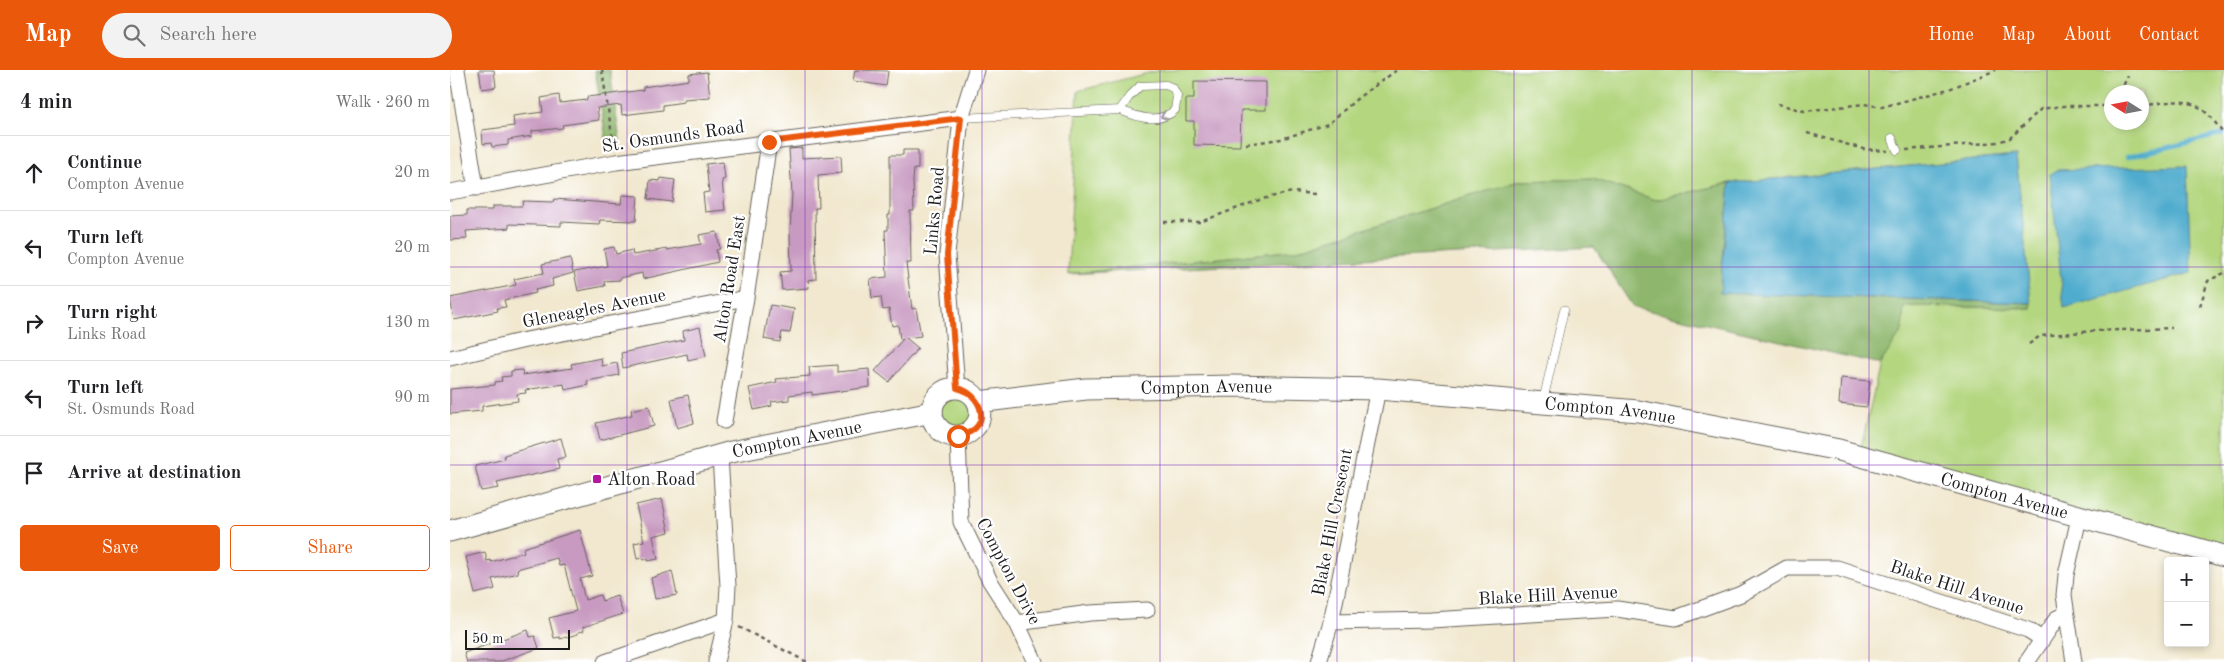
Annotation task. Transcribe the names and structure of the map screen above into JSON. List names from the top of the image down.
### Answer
{
  "streets": {
    "street": [
      "St. Osmunds Road",
      "Links Road",
      "Alton Road East",
      "Gleneagles Avenue",
      "Compton Avenue",
      "Blake Hill Crescent",
      "Compton Drive",
      "Blake Hill Avenue"
    ]
  },
  "crossings": [
    ["St. Osmunds Road", "Links Road"],
    ["St. Osmunds Road", "Alton Road East"],
    ["Links Road", "Compton Avenue"],
    ["Links Road", "Compton Drive"],
    ["Alton Road East", "Gleneagles Avenue"],
    ["Compton Avenue", "Blake Hill Crescent"],
    ["Compton Avenue", "Compton Drive"],
    ["Blake Hill Crescent", "Blake Hill Avenue"]
  ],
  "places": {
    "transit": ["Alton Road"]
  },
  "scale_bar": "50 m",
  "north": "left",
  "page": {
    "header": "Map",
    "search": "Search here",
    "nav": [
      "Home",
      "Map",
      "About",
      "Contact"
    ],
    "heading": ["4 min", "Walk · 260 m"],
    "list": [
      ["Continue", "Compton Avenue", "20 m"],
      ["Turn left", "Compton Avenue", "20 m"],
      ["Turn right", "Links Road", "130 m"],
      ["Turn left", "St. Osmunds Road", "90 m"],
      "Arrive at destination"
    ],
    "buttons": ["Save", "Share"],
    "map_buttons": ["+", "−"],
    "scale": "50 m"
  }
}
